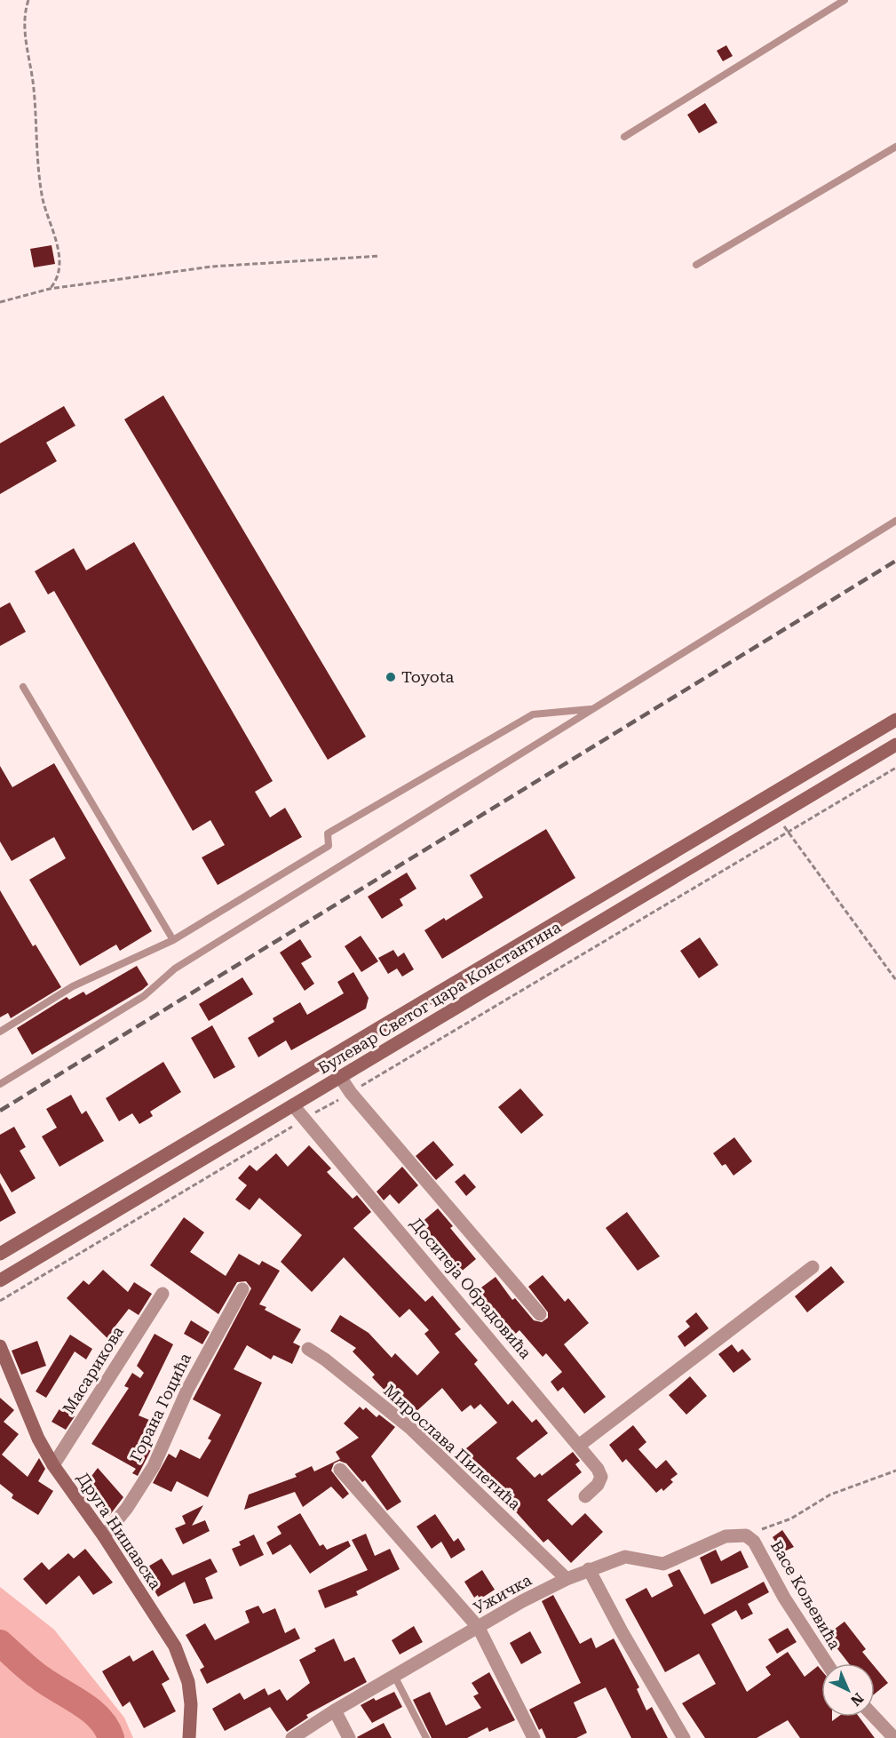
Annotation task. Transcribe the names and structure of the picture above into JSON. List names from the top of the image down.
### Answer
{
  "streets": {
    "main road": ["Булевар Светог цара Константина", "Друга Нишавска"],
    "street": [
      "Доситеја Обрадовића",
      "Масарикова",
      "Горана Гоцића",
      "Мирослава Пилетића",
      "Ужичка",
      "Васе Кољевића"
    ]
  },
  "crossings": [
    ["Булевар Светог цара Константина", "Доситеја Обрадовића"],
    ["Масарикова", "Друга Нишавска"],
    ["Горана Гоцића", "Друга Нишавска"],
    ["Мирослава Пилетића", "Ужичка"],
    ["Ужичка", "Васе Кољевића"]
  ],
  "places": ["Toyota"],
  "north": "bottom right"
}
